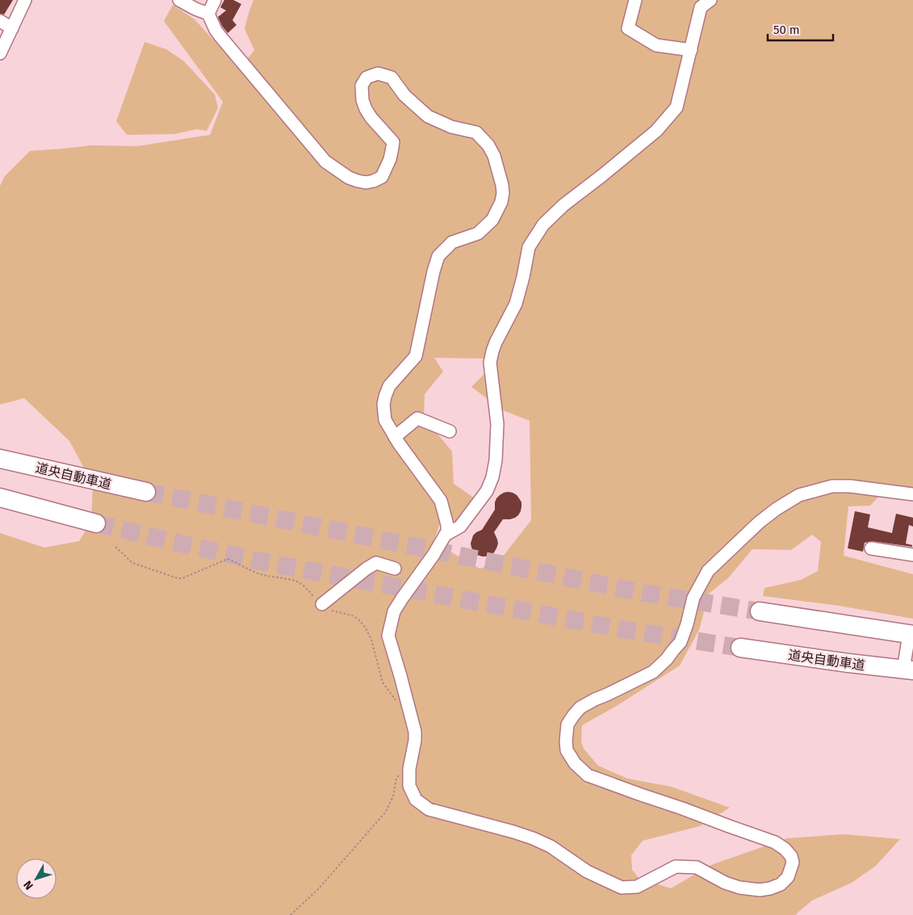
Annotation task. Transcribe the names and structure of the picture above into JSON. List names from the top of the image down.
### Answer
{
  "streets": {
    "highway": ["道央自動車道"]
  },
  "scale_bar": "50 m",
  "north": "bottom left"
}
